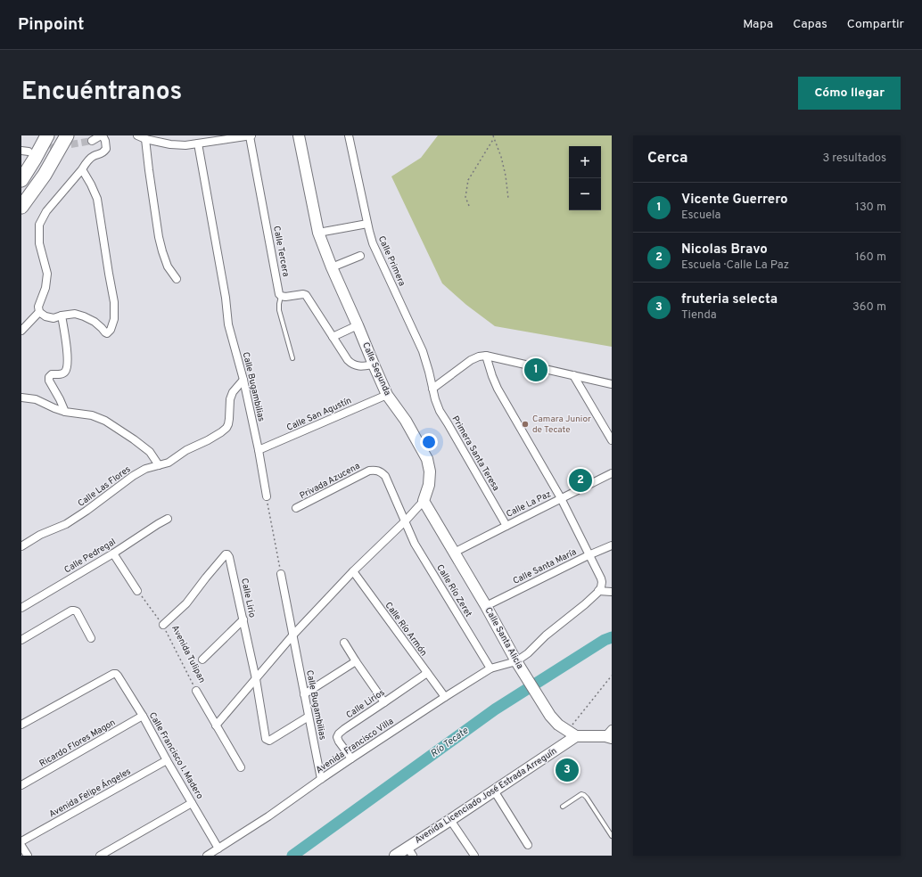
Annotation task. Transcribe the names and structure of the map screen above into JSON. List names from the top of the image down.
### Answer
{
  "streets": {
    "street": [
      "Calle Tercera",
      "Calle Primera",
      "Calle Segunda",
      "Calle Bugambilias",
      "Calle San Agustín",
      "Primera Santa Teresa",
      "Privada Azucena",
      "Calle Las Flores",
      "Calle La Paz",
      "Calle Pedregal",
      "Calle Santa María",
      "Calle Río Zeret",
      "Calle Lirio",
      "Calle Río Armón",
      "Calle Santa Alicia",
      "Avenida Tulipan",
      "Calle Lirios",
      "Ricardo Flores Magon",
      "Avenida Francisco Villa",
      "Calle Francisco I. Madero",
      "Avenida Felipe Ángeles",
      "Avenida Licenciado José Estrada Arreguín"
    ]
  },
  "crossings": [
    ["Calle Primera", "Primera Santa Teresa"],
    ["Calle Segunda", "Calle Bugambilias"],
    ["Calle Segunda", "Calle San Agustín"],
    ["Calle Segunda", "Privada Azucena"],
    ["Calle Segunda", "Calle Río Zeret"],
    ["Calle Segunda", "Calle Río Armón"],
    ["Calle Segunda", "Calle Santa Alicia"],
    ["Calle Bugambilias", "Calle San Agustín"],
    ["Calle Bugambilias", "Calle Las Flores"],
    ["Calle Bugambilias", "Calle Lirio"],
    ["Calle Bugambilias", "Avenida Francisco Villa"],
    ["Primera Santa Teresa", "Calle La Paz"],
    ["Privada Azucena", "Calle Río Zeret"],
    ["Calle La Paz", "Calle Santa Alicia"],
    ["Calle Santa María", "Calle Santa Alicia"],
    ["Calle Río Zeret", "Avenida Francisco Villa"],
    ["Calle Lirio", "Avenida Tulipan"],
    ["Calle Río Armón", "Calle Lirios"],
    ["Calle Río Armón", "Avenida Francisco Villa"],
    ["Calle Santa Alicia", "Avenida Francisco Villa"],
    ["Calle Santa Alicia", "Avenida Licenciado José Estrada Arreguín"],
    ["Calle Lirios", "Avenida Francisco Villa"],
    ["Ricardo Flores Magon", "Calle Francisco I. Madero"],
    ["Avenida Francisco Villa", "Calle Francisco I. Madero"],
    ["Calle Francisco I. Madero", "Avenida Felipe Ángeles"]
  ],
  "water": ["Río Tecate"],
  "places": ["Camara Junior de Tecate"],
  "page": {
    "header": "Pinpoint",
    "nav": ["Mapa", "Capas", "Compartir"],
    "title": "Encuéntranos",
    "buttons": "Cómo llegar",
    "heading": ["Cerca", "3 resultados"],
    "map_buttons": ["+", "−"],
    "list": [
      {
        "mark": "1",
        "name": "Vicente Guerrero",
        "note": "Escuela",
        "value": "130 m"
      },
      {
        "mark": "2",
        "name": "Nicolas Bravo",
        "note": "Escuela · Calle La Paz",
        "value": "160 m"
      },
      {
        "mark": "3",
        "name": "fruteria selecta",
        "note": "Tienda",
        "value": "360 m"
      }
    ],
    "pins": ["1", "2", "3"]
  }
}
